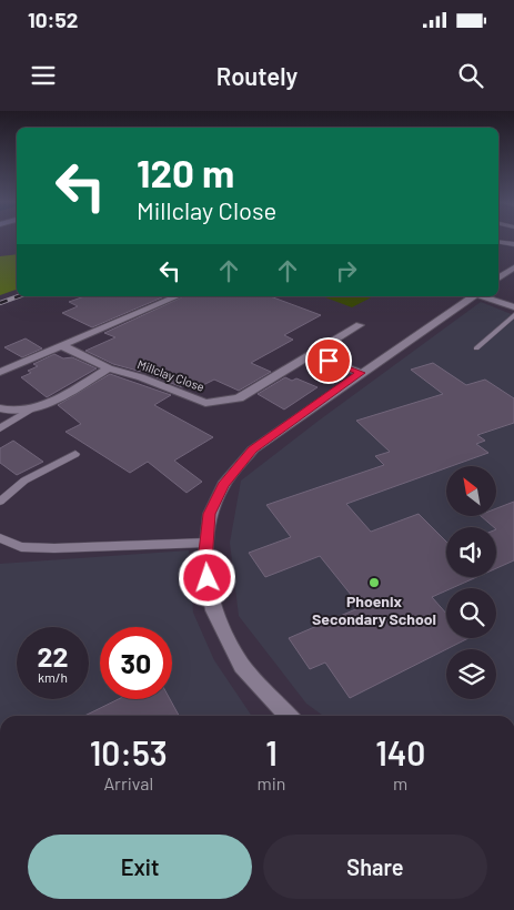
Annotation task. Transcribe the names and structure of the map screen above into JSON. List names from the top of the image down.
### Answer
{
  "streets": {
    "street": ["Millclay Close"]
  },
  "places": ["Phoenix Secondary School"],
  "north": "top left",
  "page": {
    "status": "10:52",
    "header": "Routely",
    "turn": ["120 m", "Millclay Close"],
    "speed": "22 km/h",
    "limit": "30",
    "eta": [
      "10:53",
      "Arrival",
      "1",
      "min",
      "140",
      "m"
    ],
    "buttons": ["Exit", "Share"]
  }
}
